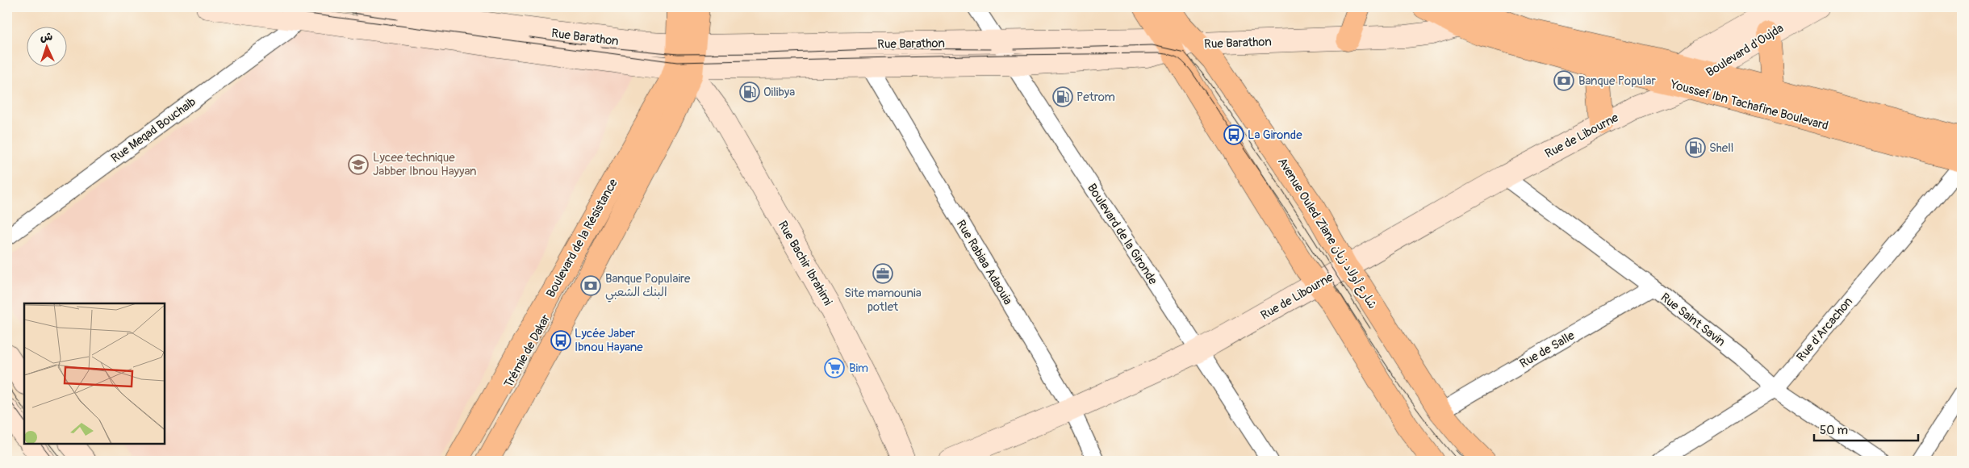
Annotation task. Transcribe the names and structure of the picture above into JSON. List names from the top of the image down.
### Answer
{
  "streets": {
    "main road": [
      "Youssef Ibn Tachafine Boulevard",
      "Avenue Ouled Ziane شارع أولاد زيان",
      "Boulevard de la Résistance",
      "Trémie de Dakar"
    ],
    "street": [
      "Rue Barathon",
      "Boulevard d'Oujda",
      "Rue Meqad Bouchaib",
      "Rue de Libourne",
      "Boulevard de la Gironde",
      "Rue Rabiaa Adaouia",
      "Rue Bachir Ibrahimi",
      "Rue Saint Savin",
      "Rue d'Arcachon",
      "Rue de Salle"
    ]
  },
  "crossings": [
    ["Rue Barathon", "Youssef Ibn Tachafine Boulevard"],
    ["Rue Barathon", "Avenue Ouled Ziane شارع أولاد زيان"],
    ["Rue Barathon", "Boulevard de la Gironde"],
    ["Rue Barathon", "Boulevard de la Résistance"],
    ["Boulevard d'Oujda", "Youssef Ibn Tachafine Boulevard"],
    ["Boulevard d'Oujda", "Rue de Libourne"],
    ["Rue de Libourne", "Avenue Ouled Ziane شارع أولاد زيان"],
    ["Rue de Libourne", "Boulevard de la Gironde"],
    ["Rue de Libourne", "Rue Rabiaa Adaouia"],
    ["Rue de Libourne", "Rue Saint Savin"],
    ["Avenue Ouled Ziane شارع أولاد زيان", "Rue de Salle"],
    ["Boulevard de la Résistance", "Rue Bachir Ibrahimi"],
    ["Rue Saint Savin", "Rue d'Arcachon"],
    ["Rue Saint Savin", "Rue de Salle"]
  ],
  "places": {
    "bank": ["Banque Popular", "Banque Populaire البنك الشعبي"],
    "fuel station": ["Oilibya", "Petrom", "Shell"],
    "bus stop": ["La Gironde", "Lycée Jaber Ibnou Hayane"],
    "school or university": ["Lycee technique Jabber Ibnou Hayyan"],
    "office": ["Site mamounia potlet"],
    "supermarket": ["Bim"]
  },
  "scale_bar": "50 m",
  "north": "top"
}
